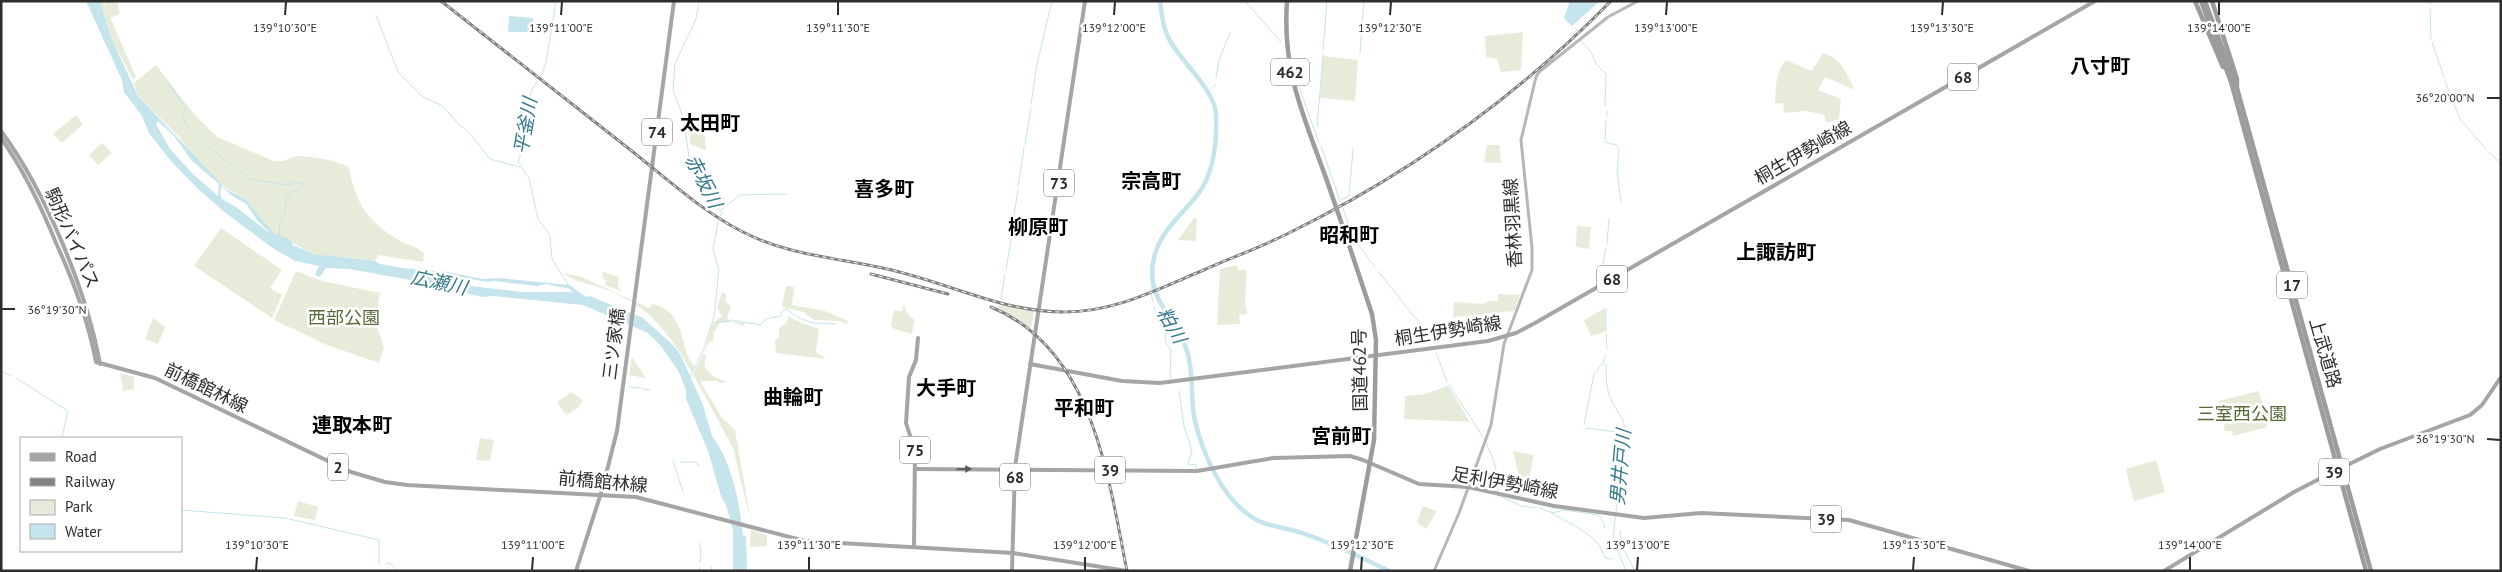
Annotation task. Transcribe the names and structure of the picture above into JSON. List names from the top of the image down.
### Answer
{
  "streets": {
    "highway": [
      "462",
      "17",
      "上武道路",
      "国道462号"
    ],
    "main road": [
      "68",
      "74",
      "桐生伊勢崎線",
      "73",
      "香林羽黒線",
      "駒形バイパス",
      "三ツ家橋",
      "前橋館林線",
      "75",
      "2",
      "39",
      "足利伊勢崎線"
    ]
  },
  "crossings": [
    ["68", "桐生伊勢崎線"],
    ["68", "73"],
    ["68", "前橋館林線"],
    ["68", "足利伊勢崎線"],
    ["74", "三ツ家橋"],
    ["74", "前橋館林線"],
    ["桐生伊勢崎線", "73"],
    ["桐生伊勢崎線", "香林羽黒線"],
    ["桐生伊勢崎線", "国道462号"],
    ["香林羽黒線", "足利伊勢崎線"],
    ["駒形バイパス", "前橋館林線"],
    ["三ツ家橋", "前橋館林線"],
    ["上武道路", "39"],
    ["国道462号", "足利伊勢崎線"],
    ["前橋館林線", "75"],
    ["75", "足利伊勢崎線"]
  ],
  "districts": [
    "八寸町",
    "太田町",
    "宗高町",
    "喜多町",
    "柳原町",
    "昭和町",
    "上諏訪町",
    "大手町",
    "曲輪町",
    "平和町",
    "連取本町",
    "宮前町"
  ],
  "water": [
    "平釜川",
    "赤坂川",
    "広瀬川",
    "粕川",
    "男井戸川"
  ],
  "parks": ["西部公園", "三室西公園"],
  "legend": [
    "Road",
    "Railway",
    "Park",
    "Water"
  ],
  "coordinates": [
    "139°10'30\"E",
    "139°11'00\"E",
    "139°11'30\"E",
    "139°12'00\"E",
    "139°12'30\"E",
    "139°13'00\"E",
    "139°13'30\"E",
    "139°14'00\"E",
    "36°20'00\"N",
    "36°19'30\"N"
  ]
}
